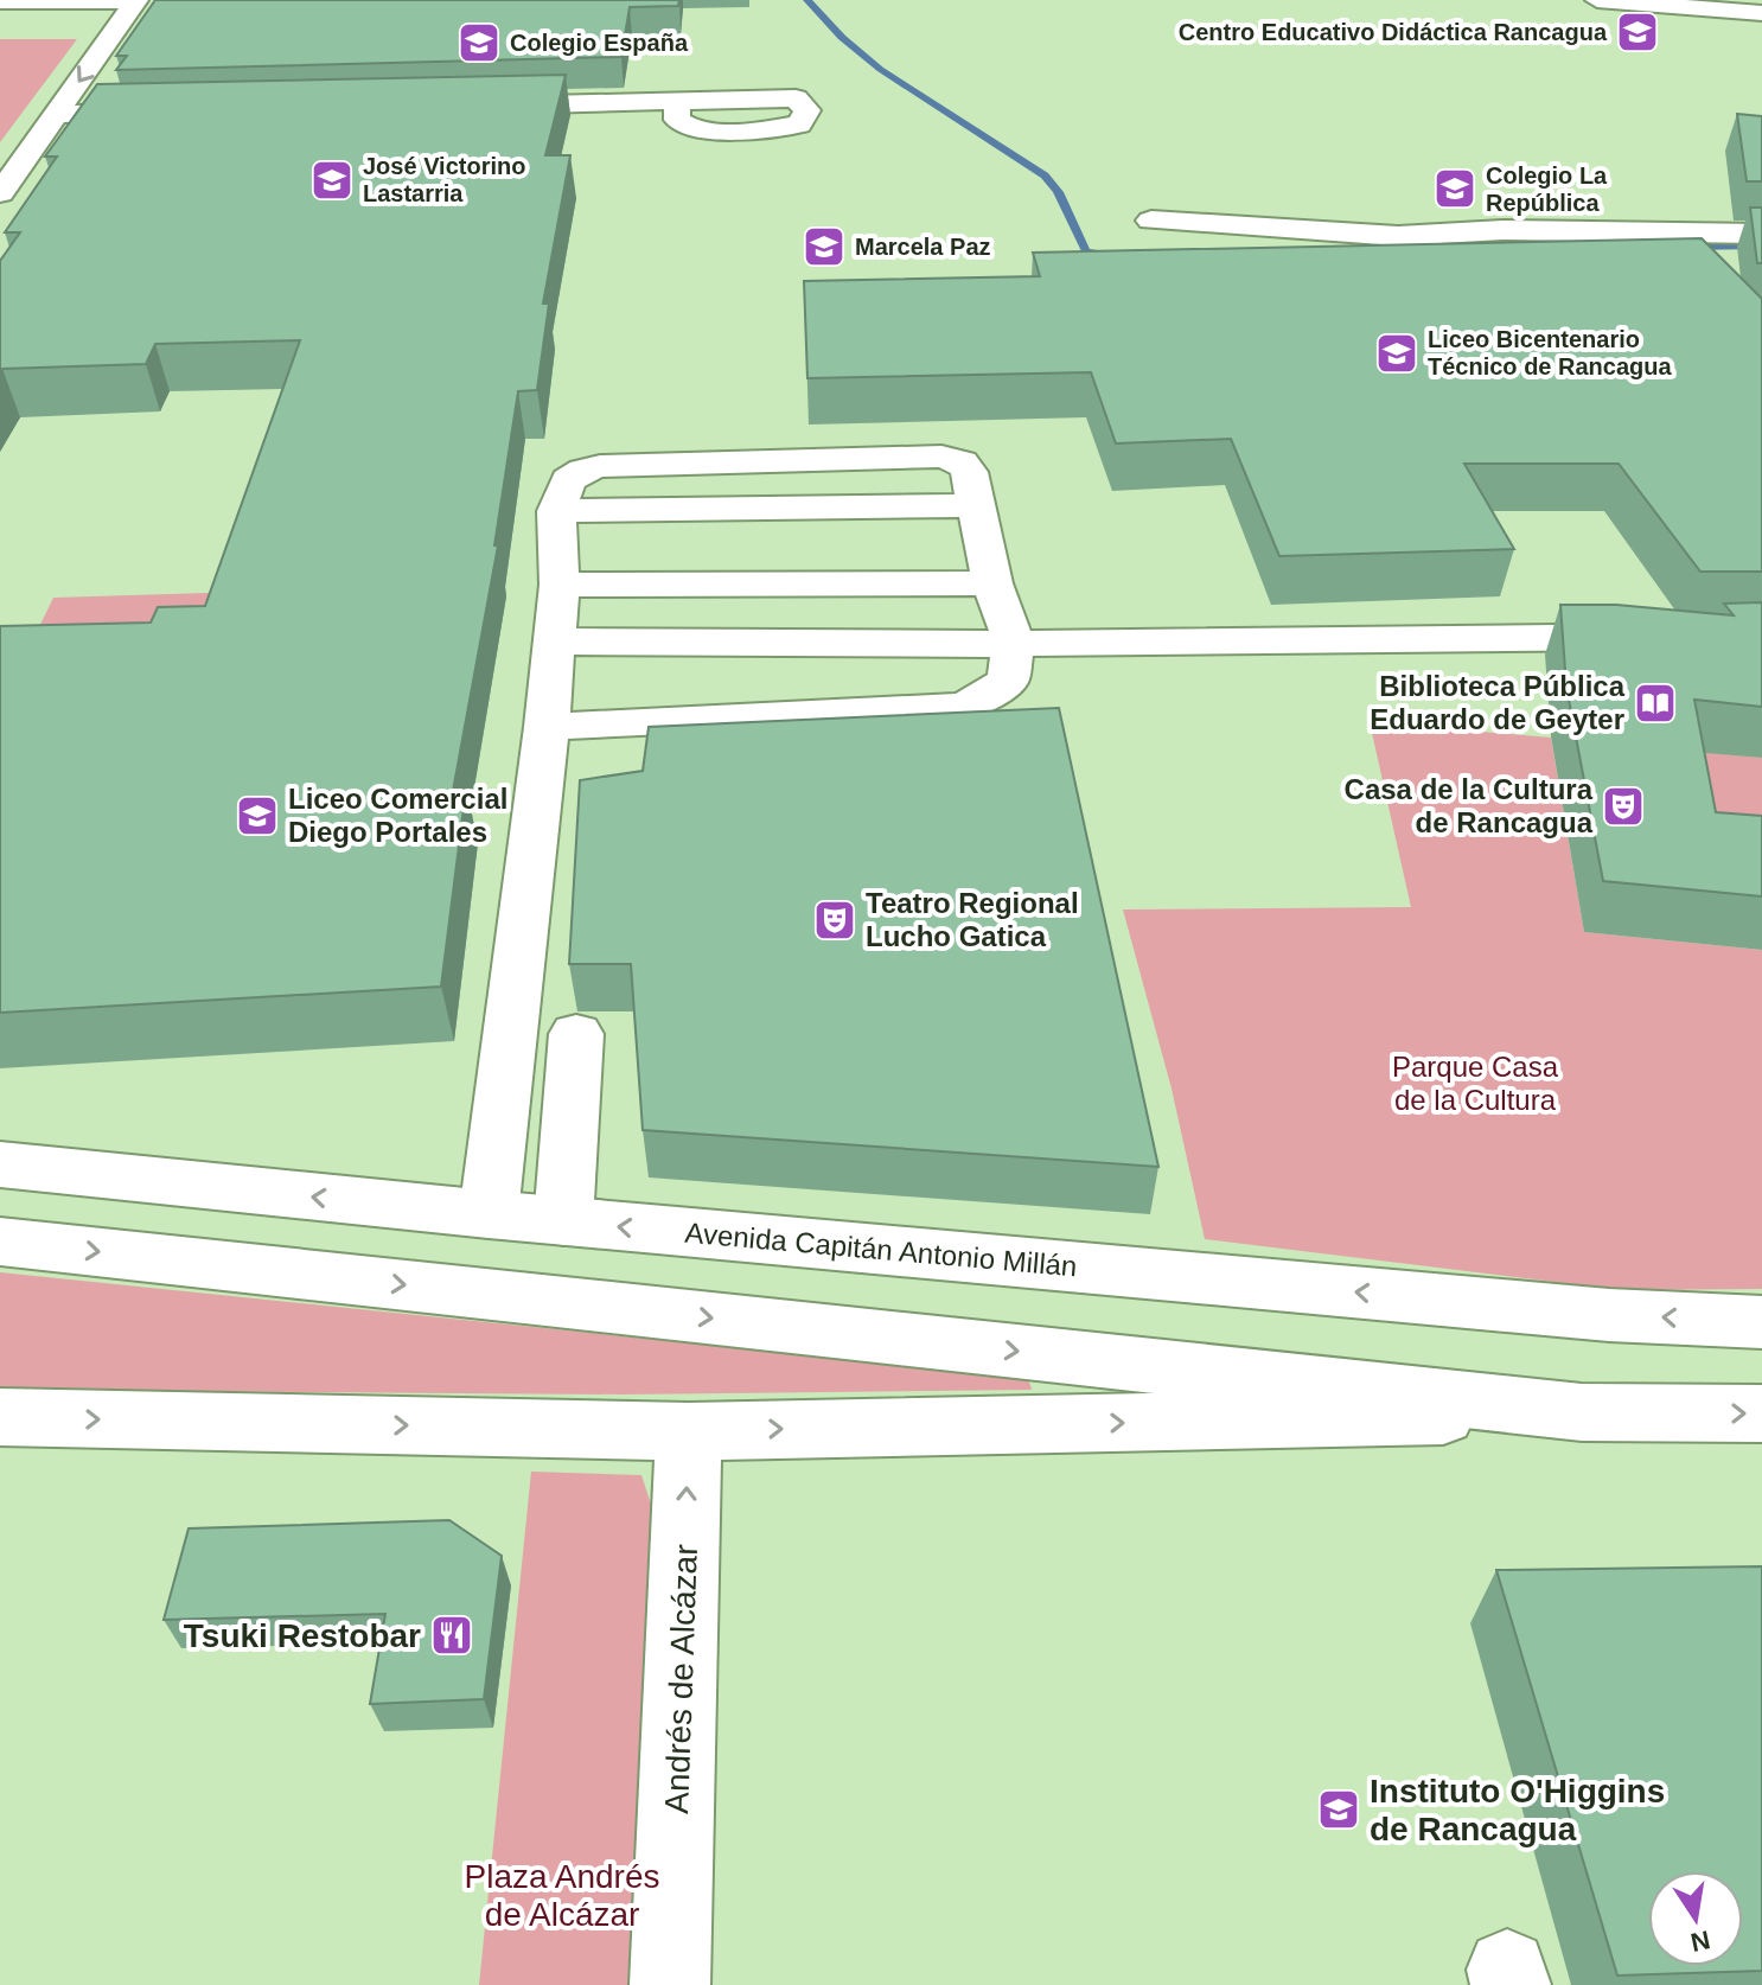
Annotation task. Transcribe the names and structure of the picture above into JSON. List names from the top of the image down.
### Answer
{
  "streets": {
    "street": ["Avenida Capitán Antonio Millán", "Andrés de Alcázar"]
  },
  "one_way": ["Andrés de Alcázar"],
  "parks": ["Parque Casa de la Cultura", "Plaza Andrés de Alcázar"],
  "places": {
    "school or university": [
      "Centro Educativo Didáctica Rancagua",
      "Colegio España",
      "José Victorino Lastarria",
      "Colegio La República",
      "Marcela Paz",
      "Liceo Bicentenario Técnico de Rancagua",
      "Liceo Comercial Diego Portales",
      "Instituto O'Higgins de Rancagua"
    ],
    "library": ["Biblioteca Pública Eduardo de Geyter"],
    "theatre": ["Casa de la Cultura de Rancagua", "Teatro Regional Lucho Gatica"],
    "restaurant": ["Tsuki Restobar"]
  },
  "north": "bottom"
}
